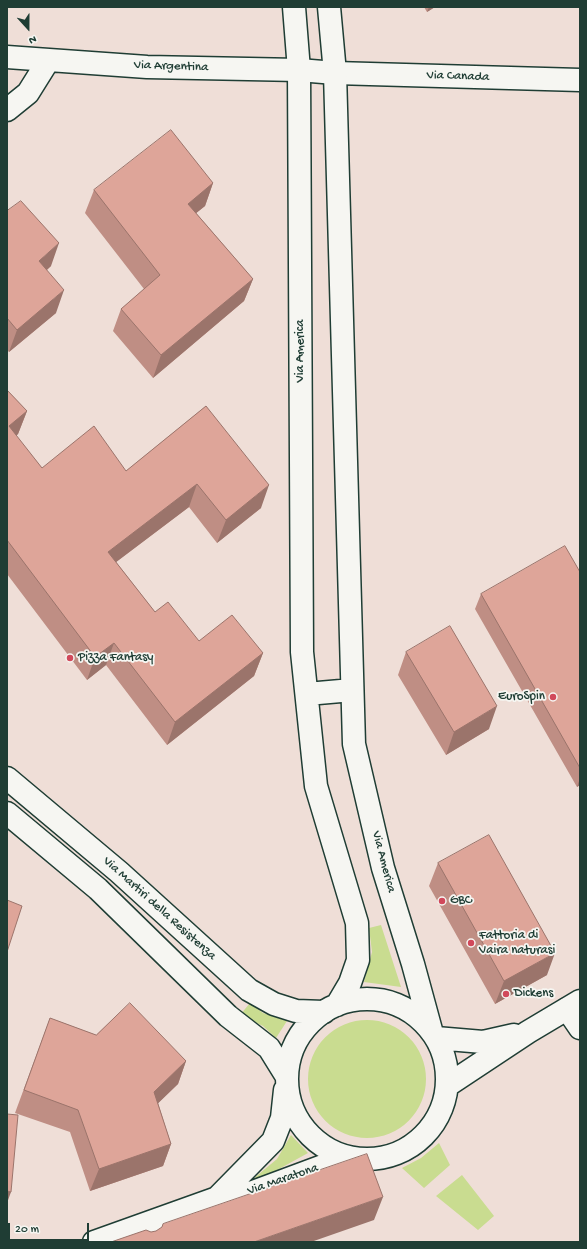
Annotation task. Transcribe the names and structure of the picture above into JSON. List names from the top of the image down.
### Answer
{
  "streets": {
    "street": [
      "Via Argentina",
      "Via Canada",
      "Via America",
      "Via Martiri della Resistenza",
      "Via Maratona"
    ]
  },
  "crossings": [
    ["Via Argentina", "Via Canada"],
    ["Via Argentina", "Via America"],
    ["Via Canada", "Via America"],
    ["Via America", "Via Martiri della Resistenza"],
    ["Via Martiri della Resistenza", "Via Maratona"]
  ],
  "places": [
    "Pizza Fantasy",
    "EuroSpin",
    "GBC",
    "Fattoria di Vaira naturasi",
    "Dickens"
  ],
  "scale_bar": "20 m",
  "north": "bottom"
}
